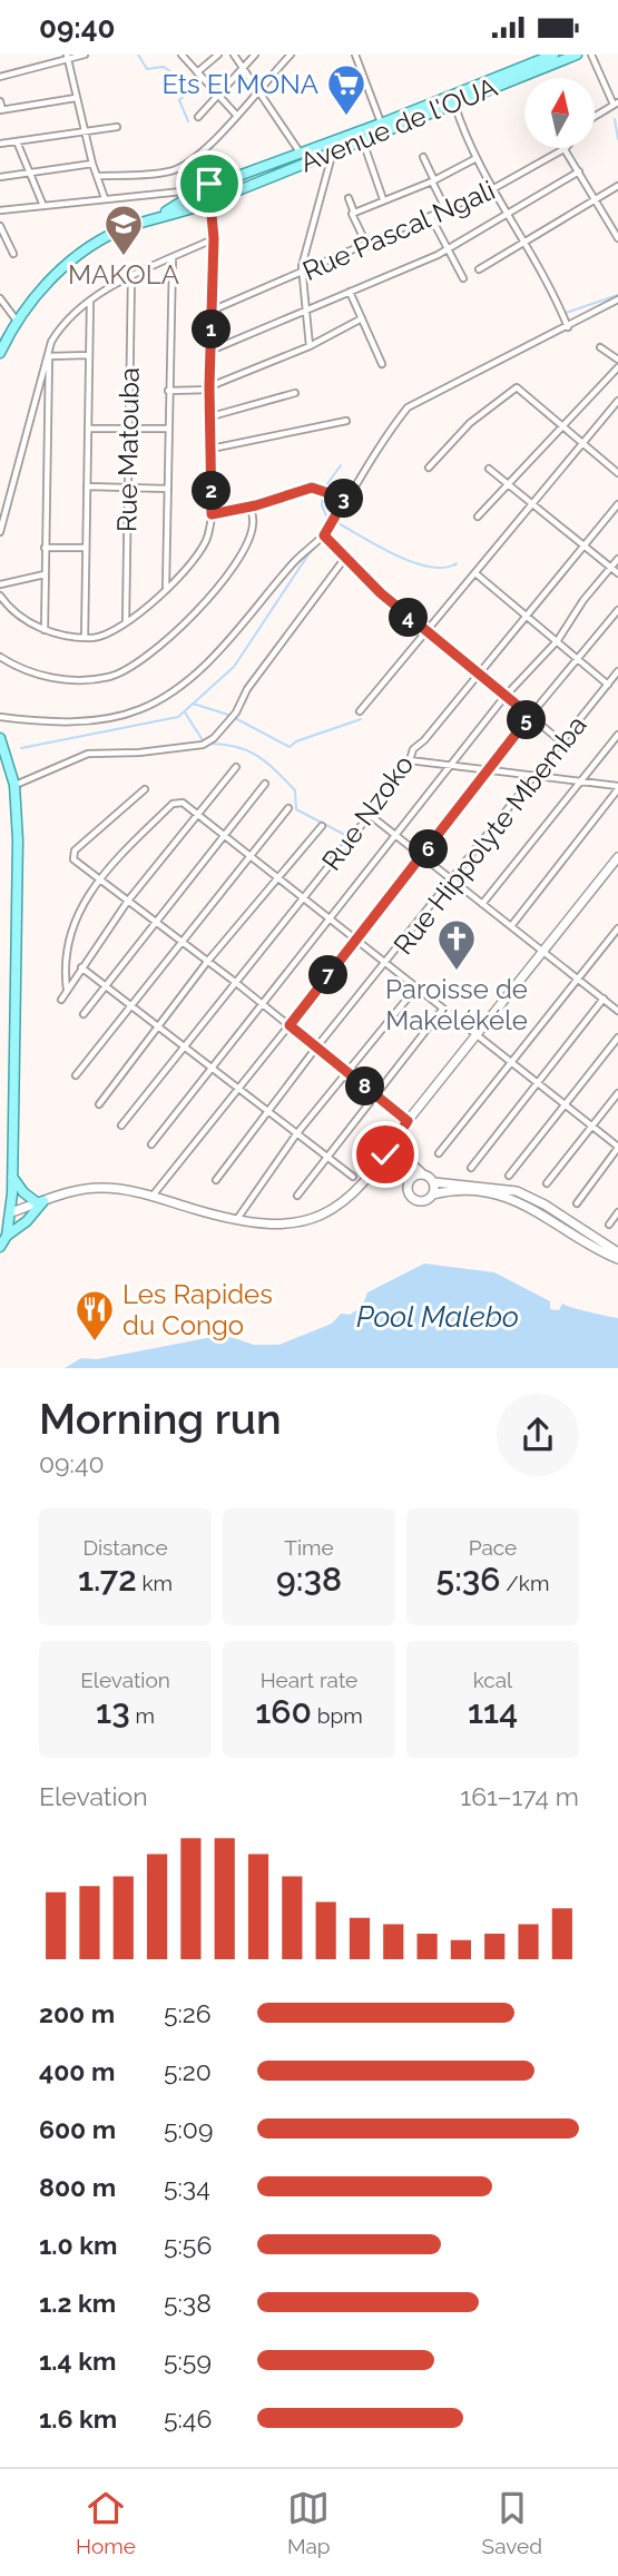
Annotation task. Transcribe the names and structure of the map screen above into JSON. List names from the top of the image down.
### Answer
{
  "streets": {
    "main road": ["Avenue de l'OUA"],
    "street": [
      "Rue Pascal Ngali",
      "Rue Matouba",
      "Rue Nzoko",
      "Rue Hippolyte Mbemba"
    ]
  },
  "water": ["Pool Malebo"],
  "places": {
    "supermarket": ["Ets El MONA"],
    "school or university": ["MAKOLA"],
    "church": ["Paroisse de Makélékéle"],
    "restaurant": ["Les Rapides du Congo"]
  },
  "north": "top",
  "page": {
    "status": "09:40",
    "pins": [
      "1",
      "2",
      "3",
      "4",
      "5",
      "6",
      "7",
      "8"
    ],
    "heading": ["Morning run", "09:40"],
    "stats": [
      ["Distance", "1.72 km"],
      ["Time", "9:38"],
      ["Pace", "5:36 /km"],
      ["Elevation", "13 m"],
      ["Heart rate", "160 bpm"],
      ["kcal", "114"]
    ],
    "chart": ["Elevation", "161–174 m"],
    "list": [
      {
        "name": "200 m",
        "note": "5:26"
      },
      {
        "name": "400 m",
        "note": "5:20"
      },
      {
        "name": "600 m",
        "note": "5:09"
      },
      {
        "name": "800 m",
        "note": "5:34"
      },
      {
        "name": "1.0 km",
        "note": "5:56"
      },
      {
        "name": "1.2 km",
        "note": "5:38"
      },
      {
        "name": "1.4 km",
        "note": "5:59"
      },
      {
        "name": "1.6 km",
        "note": "5:46"
      }
    ],
    "tabs": ["Home", "Map", "Saved"]
  }
}
